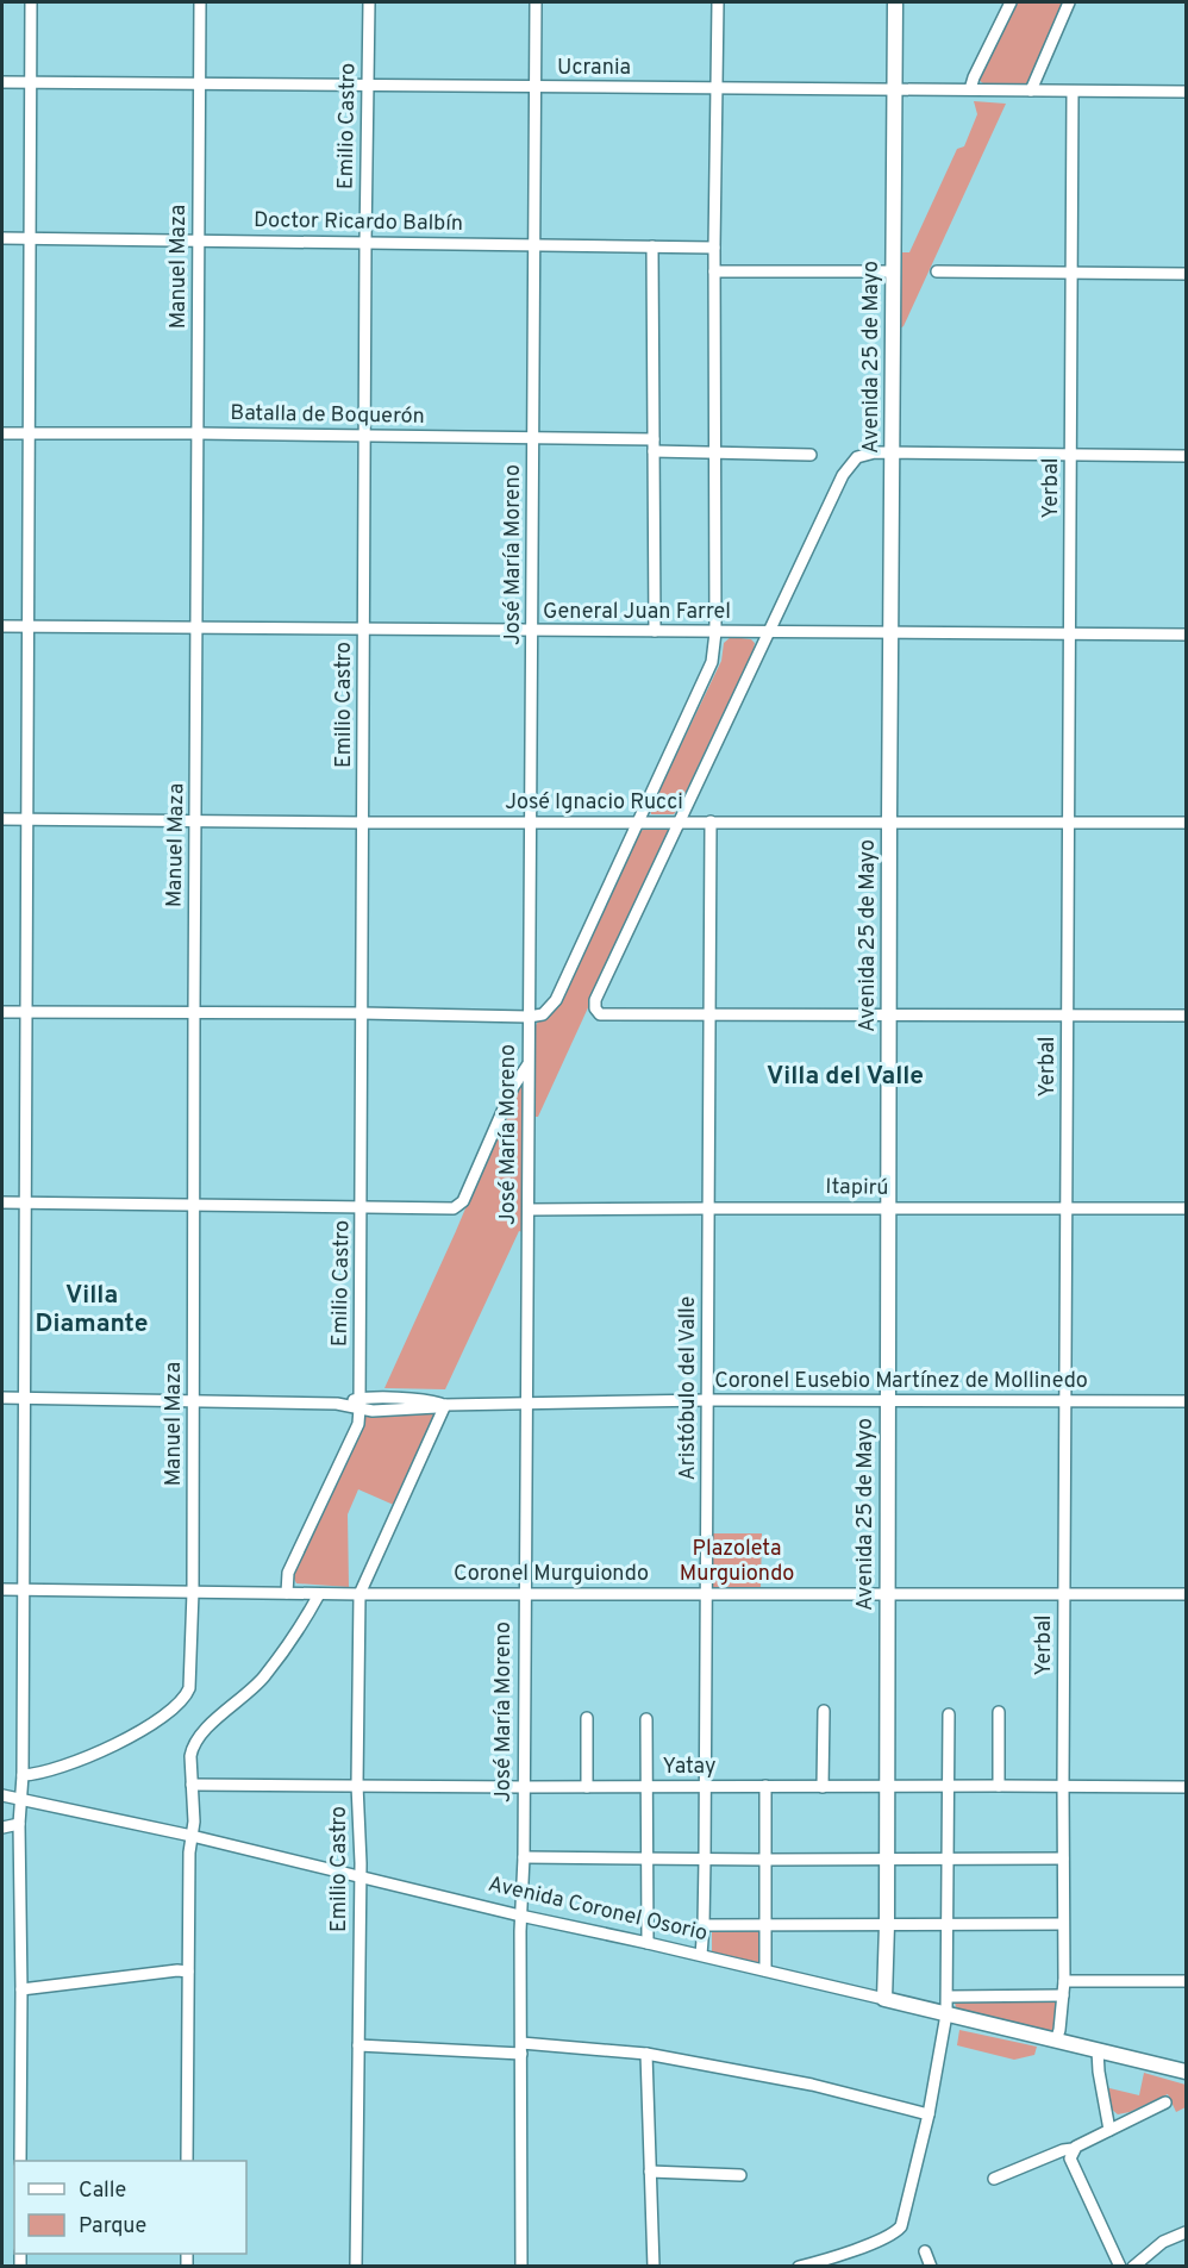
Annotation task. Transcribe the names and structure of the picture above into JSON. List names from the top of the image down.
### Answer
{
  "streets": {
    "main road": ["Avenida 25 de Mayo", "Avenida Coronel Osorio"],
    "street": [
      "Ucrania",
      "Emilio Castro",
      "Doctor Ricardo Balbín",
      "Manuel Maza",
      "Batalla de Boquerón",
      "Yerbal",
      "José María Moreno",
      "General Juan Farrel",
      "José Ignacio Rucci",
      "Itapirú",
      "Coronel Eusebio Martínez de Mollinedo",
      "Aristóbulo del Valle",
      "Coronel Murguiondo",
      "Yatay"
    ]
  },
  "crossings": [
    ["Ucrania", "Emilio Castro"],
    ["Ucrania", "Manuel Maza"],
    ["Ucrania", "Avenida 25 de Mayo"],
    ["Ucrania", "Yerbal"],
    ["Ucrania", "José María Moreno"],
    ["Emilio Castro", "Doctor Ricardo Balbín"],
    ["Emilio Castro", "Batalla de Boquerón"],
    ["Emilio Castro", "General Juan Farrel"],
    ["Emilio Castro", "José Ignacio Rucci"],
    ["Emilio Castro", "Coronel Eusebio Martínez de Mollinedo"],
    ["Emilio Castro", "Coronel Murguiondo"],
    ["Emilio Castro", "Yatay"],
    ["Emilio Castro", "Avenida Coronel Osorio"],
    ["Doctor Ricardo Balbín", "Manuel Maza"],
    ["Doctor Ricardo Balbín", "José María Moreno"],
    ["Manuel Maza", "Batalla de Boquerón"],
    ["Manuel Maza", "General Juan Farrel"],
    ["Manuel Maza", "José Ignacio Rucci"],
    ["Manuel Maza", "Coronel Eusebio Martínez de Mollinedo"],
    ["Manuel Maza", "Coronel Murguiondo"],
    ["Avenida 25 de Mayo", "General Juan Farrel"],
    ["Avenida 25 de Mayo", "José Ignacio Rucci"],
    ["Avenida 25 de Mayo", "Itapirú"],
    ["Avenida 25 de Mayo", "Coronel Eusebio Martínez de Mollinedo"],
    ["Avenida 25 de Mayo", "Coronel Murguiondo"],
    ["Avenida 25 de Mayo", "Yatay"],
    ["Avenida 25 de Mayo", "Avenida Coronel Osorio"],
    ["Batalla de Boquerón", "José María Moreno"],
    ["Yerbal", "General Juan Farrel"],
    ["Yerbal", "José Ignacio Rucci"],
    ["Yerbal", "Itapirú"],
    ["Yerbal", "Coronel Eusebio Martínez de Mollinedo"],
    ["Yerbal", "Coronel Murguiondo"],
    ["Yerbal", "Yatay"],
    ["Yerbal", "Avenida Coronel Osorio"],
    ["José María Moreno", "General Juan Farrel"],
    ["José María Moreno", "José Ignacio Rucci"],
    ["José María Moreno", "Itapirú"],
    ["José María Moreno", "Coronel Eusebio Martínez de Mollinedo"],
    ["José María Moreno", "Coronel Murguiondo"],
    ["José María Moreno", "Yatay"],
    ["José María Moreno", "Avenida Coronel Osorio"],
    ["José Ignacio Rucci", "Aristóbulo del Valle"],
    ["Itapirú", "Aristóbulo del Valle"],
    ["Coronel Eusebio Martínez de Mollinedo", "Aristóbulo del Valle"],
    ["Aristóbulo del Valle", "Coronel Murguiondo"],
    ["Aristóbulo del Valle", "Yatay"],
    ["Aristóbulo del Valle", "Avenida Coronel Osorio"]
  ],
  "districts": ["Villa del Valle", "Villa Diamante"],
  "parks": ["Plazoleta Murguiondo"],
  "legend": ["Calle", "Parque"]
}
